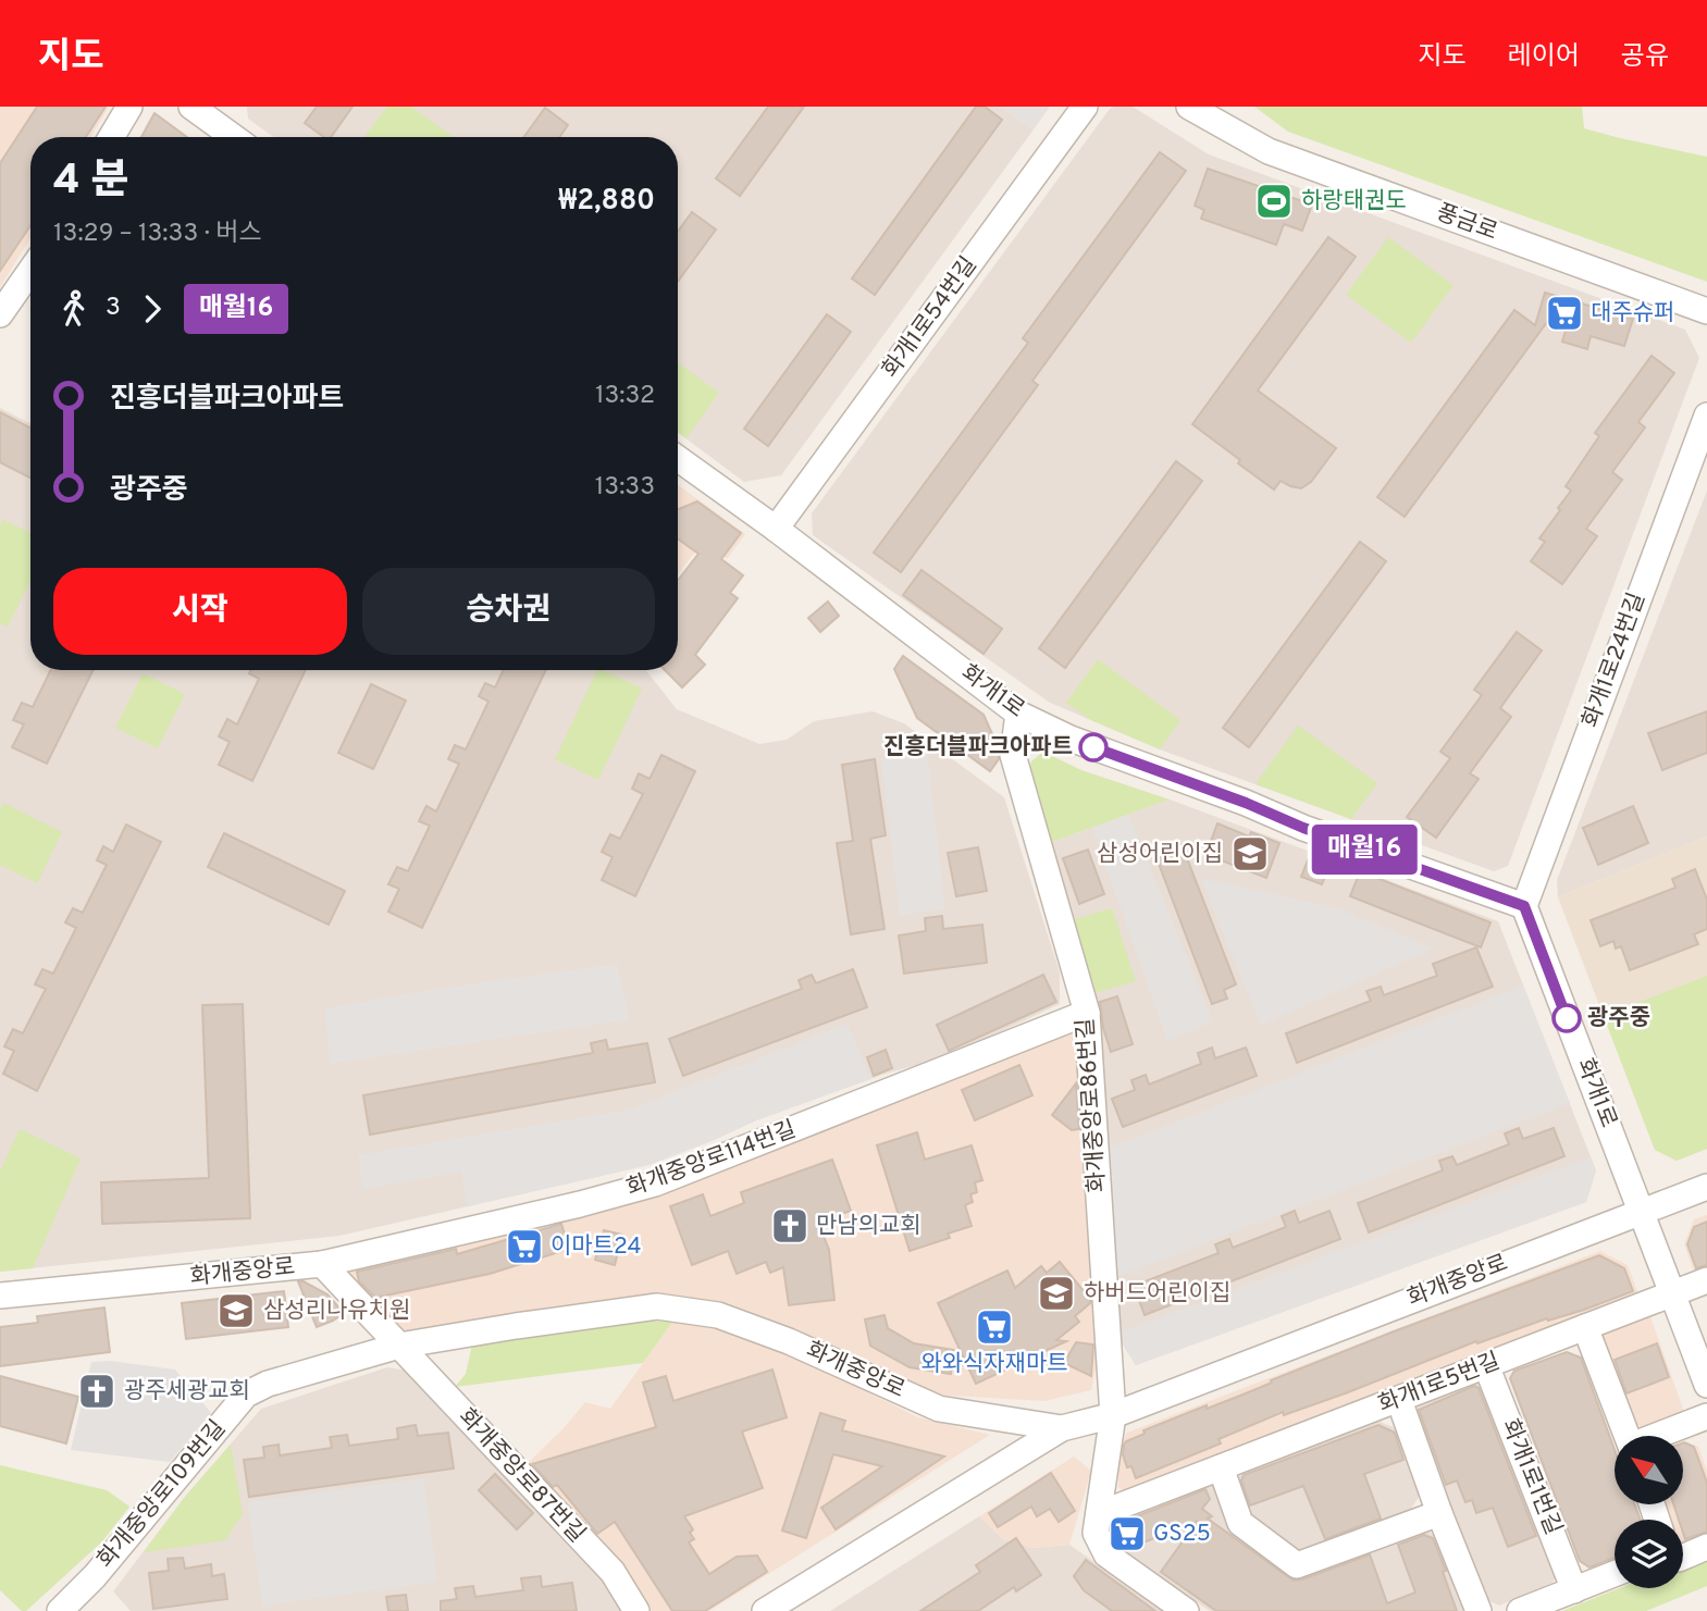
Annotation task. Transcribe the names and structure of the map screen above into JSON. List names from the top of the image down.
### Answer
{
  "streets": {
    "street": [
      "풍금로",
      "화개1로54번길",
      "화개1로24번길",
      "화개1로",
      "화개중앙로86번길",
      "화개중앙로114번길",
      "화개중앙로",
      "화개1로5번길",
      "화개중앙로87번길",
      "화개1로1번길",
      "화개중앙로109번길"
    ]
  },
  "crossings": [
    ["화개1로54번길", "화개1로"],
    ["화개1로24번길", "화개1로"],
    ["화개1로", "화개중앙로86번길"],
    ["화개1로", "화개중앙로"],
    ["화개1로", "화개1로5번길"],
    ["화개중앙로86번길", "화개중앙로114번길"],
    ["화개중앙로86번길", "화개중앙로"],
    ["화개중앙로114번길", "화개중앙로"],
    ["화개중앙로", "화개중앙로87번길"],
    ["화개중앙로", "화개중앙로109번길"],
    ["화개1로5번길", "화개1로1번길"],
    ["화개중앙로87번길", "화개중앙로109번길"]
  ],
  "places": {
    "sports": ["하랑태권도"],
    "supermarket": [
      "대주슈퍼",
      "이마트24",
      "와와식자재마트",
      "GS25"
    ],
    "other": ["진흥더블파크아파트", "광주중"],
    "school or university": ["삼성어린이집", "하버드어린이집", "삼성리나유치원"],
    "church": ["만남의교회", "광주세광교회"]
  },
  "lines": ["bus line 매월16"],
  "north": "top left",
  "page": {
    "header": "지도",
    "nav": ["지도", "레이어", "공유"],
    "on_map": "매월16",
    "heading": ["4 분", "13:29 – 13:33 · 버스", "₩2,880"],
    "legs": ["3", "매월16"],
    "list": [
      {
        "name": "진흥더블파크아파트",
        "value": "13:32"
      },
      {
        "name": "광주중",
        "value": "13:33"
      }
    ],
    "buttons": ["시작", "승차권"]
  }
}
